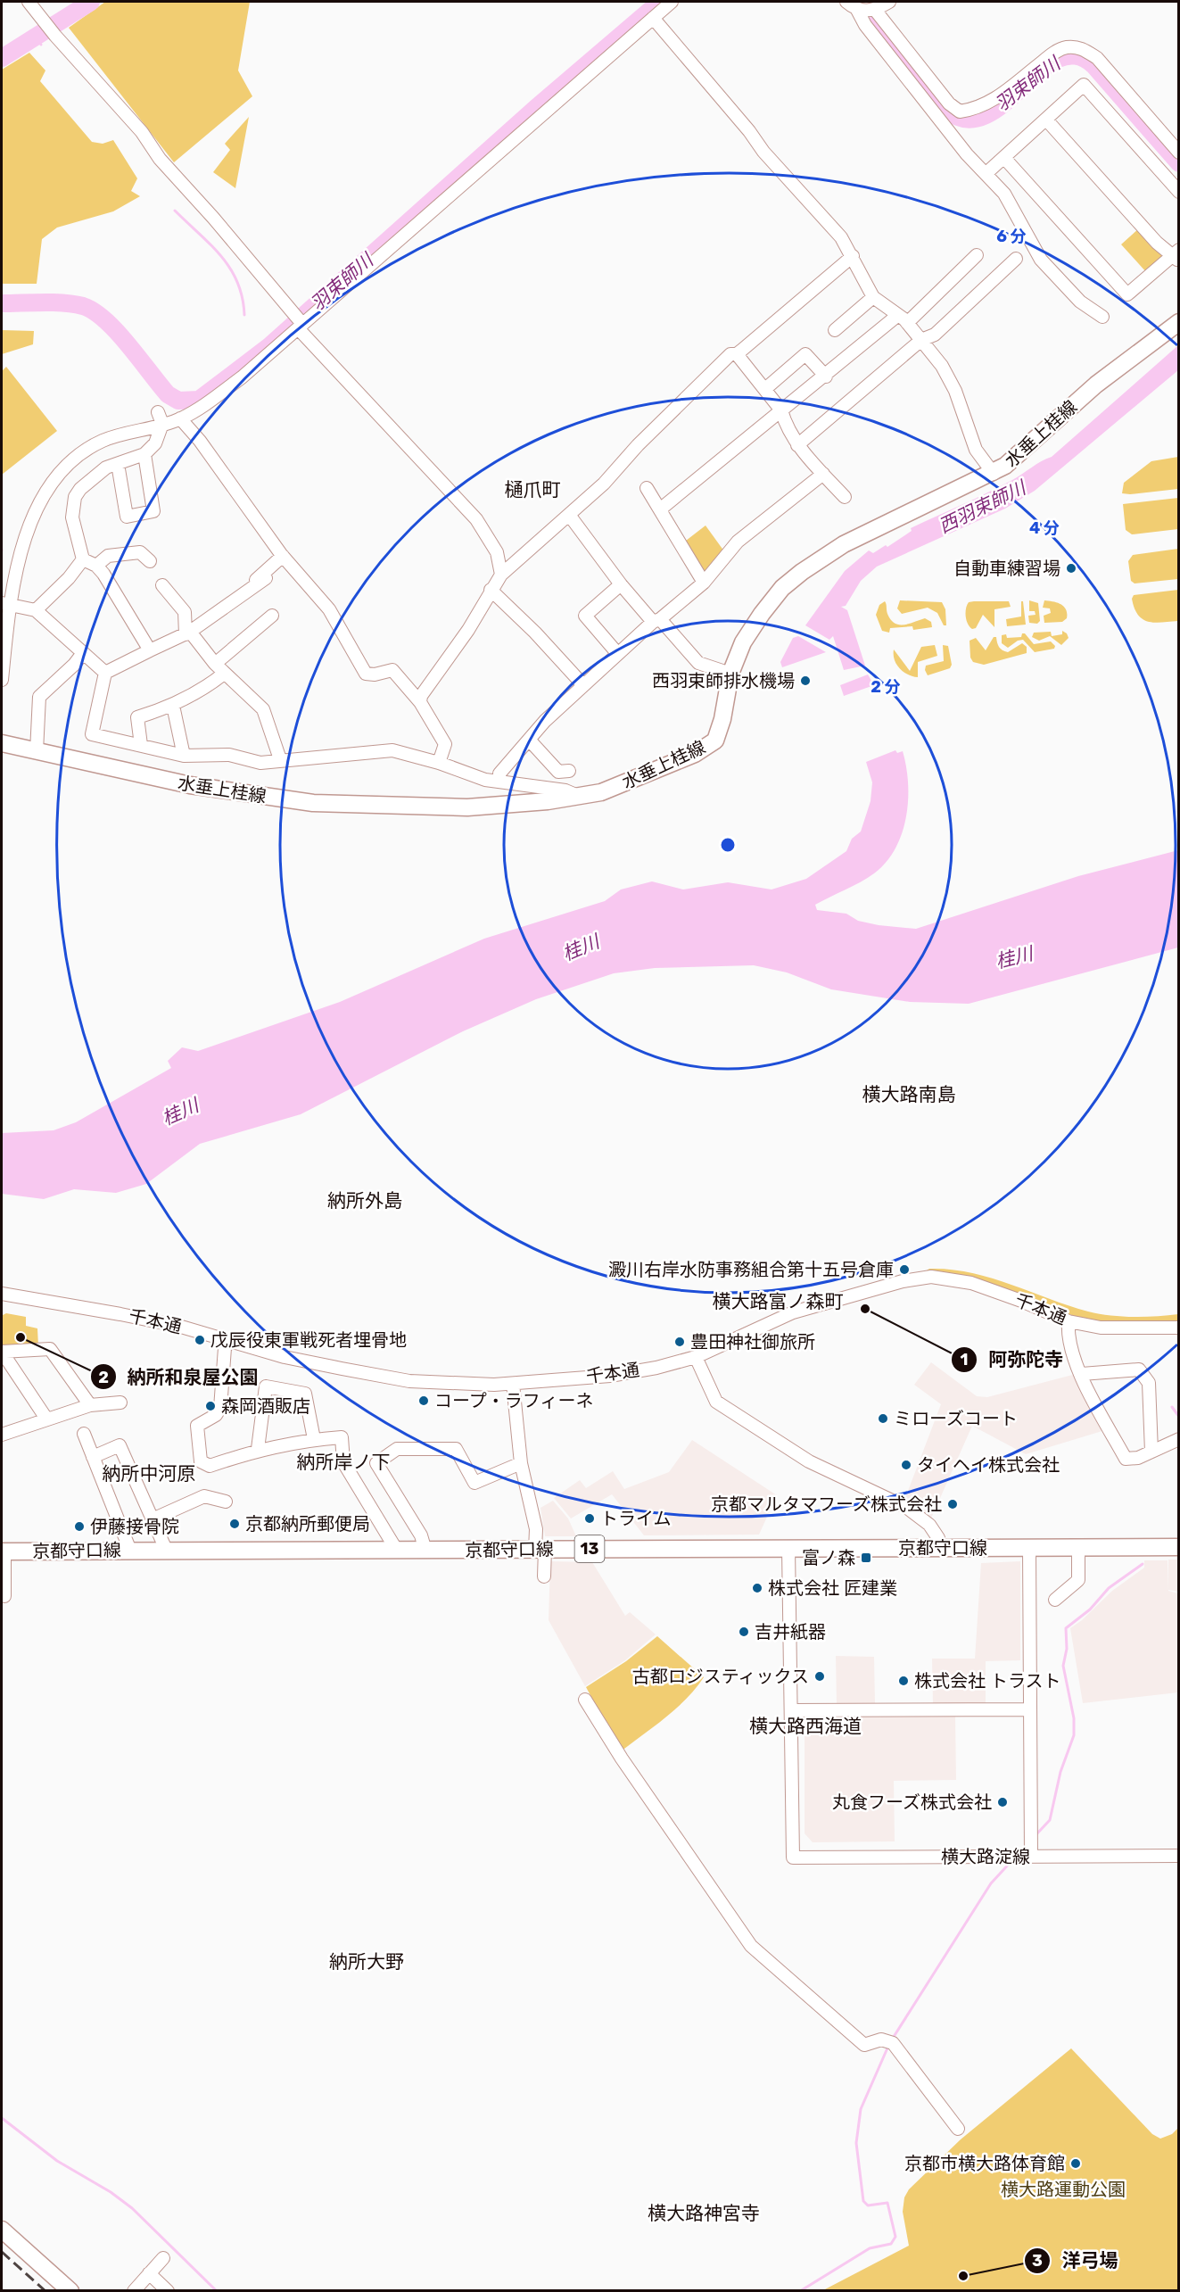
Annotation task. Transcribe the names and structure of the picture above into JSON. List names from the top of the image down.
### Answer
{
  "streets": {
    "main road": ["水垂上桂線", "京都守口線", "13"],
    "street": ["千本通", "横大路淀線"]
  },
  "districts": [
    "樋爪町",
    "横大路南島",
    "納所外島",
    "横大路富ノ森町",
    "納所岸ノ下",
    "納所中河原",
    "横大路西海道",
    "納所大野",
    "横大路神宮寺"
  ],
  "water": ["羽束師川", "西羽束師川", "桂川"],
  "parks": ["横大路運動公園"],
  "places": {
    "other": [
      "自動車練習場",
      "西羽束師排水機場",
      "澱川右岸水防事務組合第十五号倉庫",
      "阿弥陀寺",
      "納所和泉屋公園",
      "戊辰役東軍戦死者埋骨地",
      "豊田神社御旅所",
      "コープ・ラフィーネ",
      "森岡酒販店",
      "ミローズコート",
      "タイヘイ株式会社",
      "京都マルタマフーズ株式会社",
      "トライム",
      "京都納所郵便局",
      "伊藤接骨院",
      "株式会社 匠建業",
      "吉井紙器",
      "古都ロジスティックス",
      "株式会社 トラスト",
      "丸食フーズ株式会社",
      "京都市横大路体育館",
      "洋弓場"
    ],
    "transit": ["富ノ森"]
  },
  "rings": ["6 分", "4 分", "2 分"]
}
